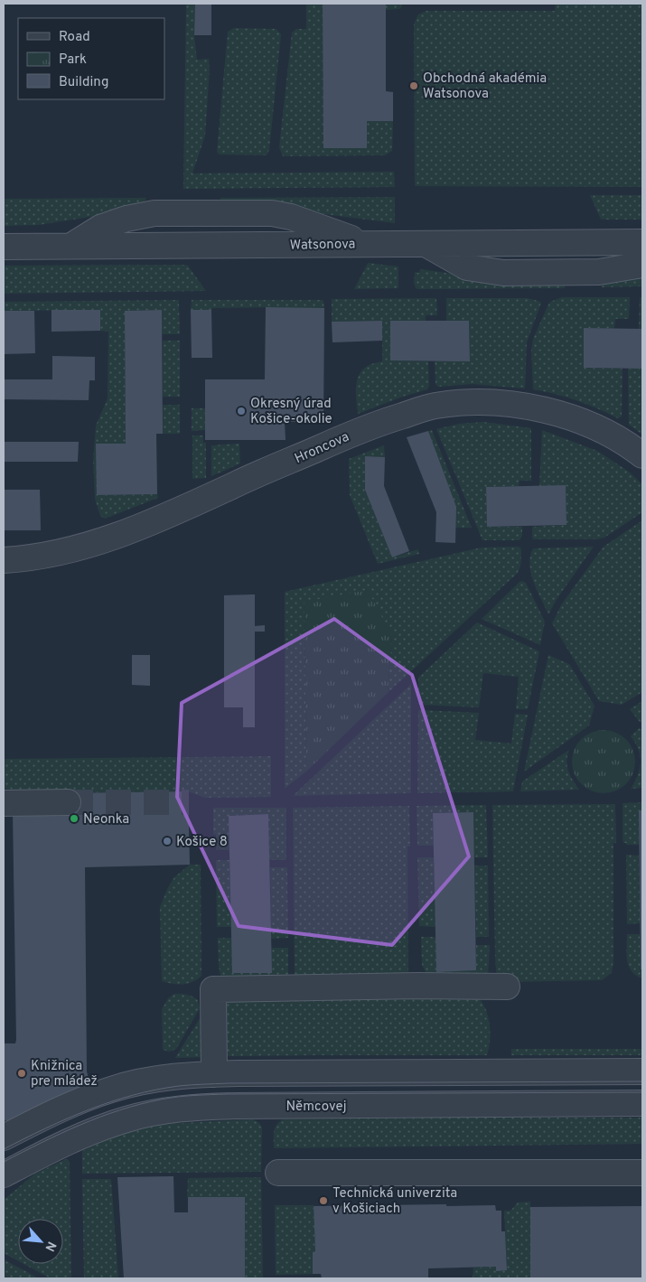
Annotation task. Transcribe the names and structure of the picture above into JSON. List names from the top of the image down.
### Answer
{
  "streets": {
    "street": ["Watsonova", "Hroncova", "Němcovej"]
  },
  "places": [
    "Obchodná akadémia Watsonova",
    "Okresný úrad Košice-okolie",
    "Neonka",
    "Košice 8",
    "Knižnica pre mládež",
    "Technická univerzita v Košiciach"
  ],
  "legend": ["Road", "Park", "Building"],
  "north": "bottom right"
}
